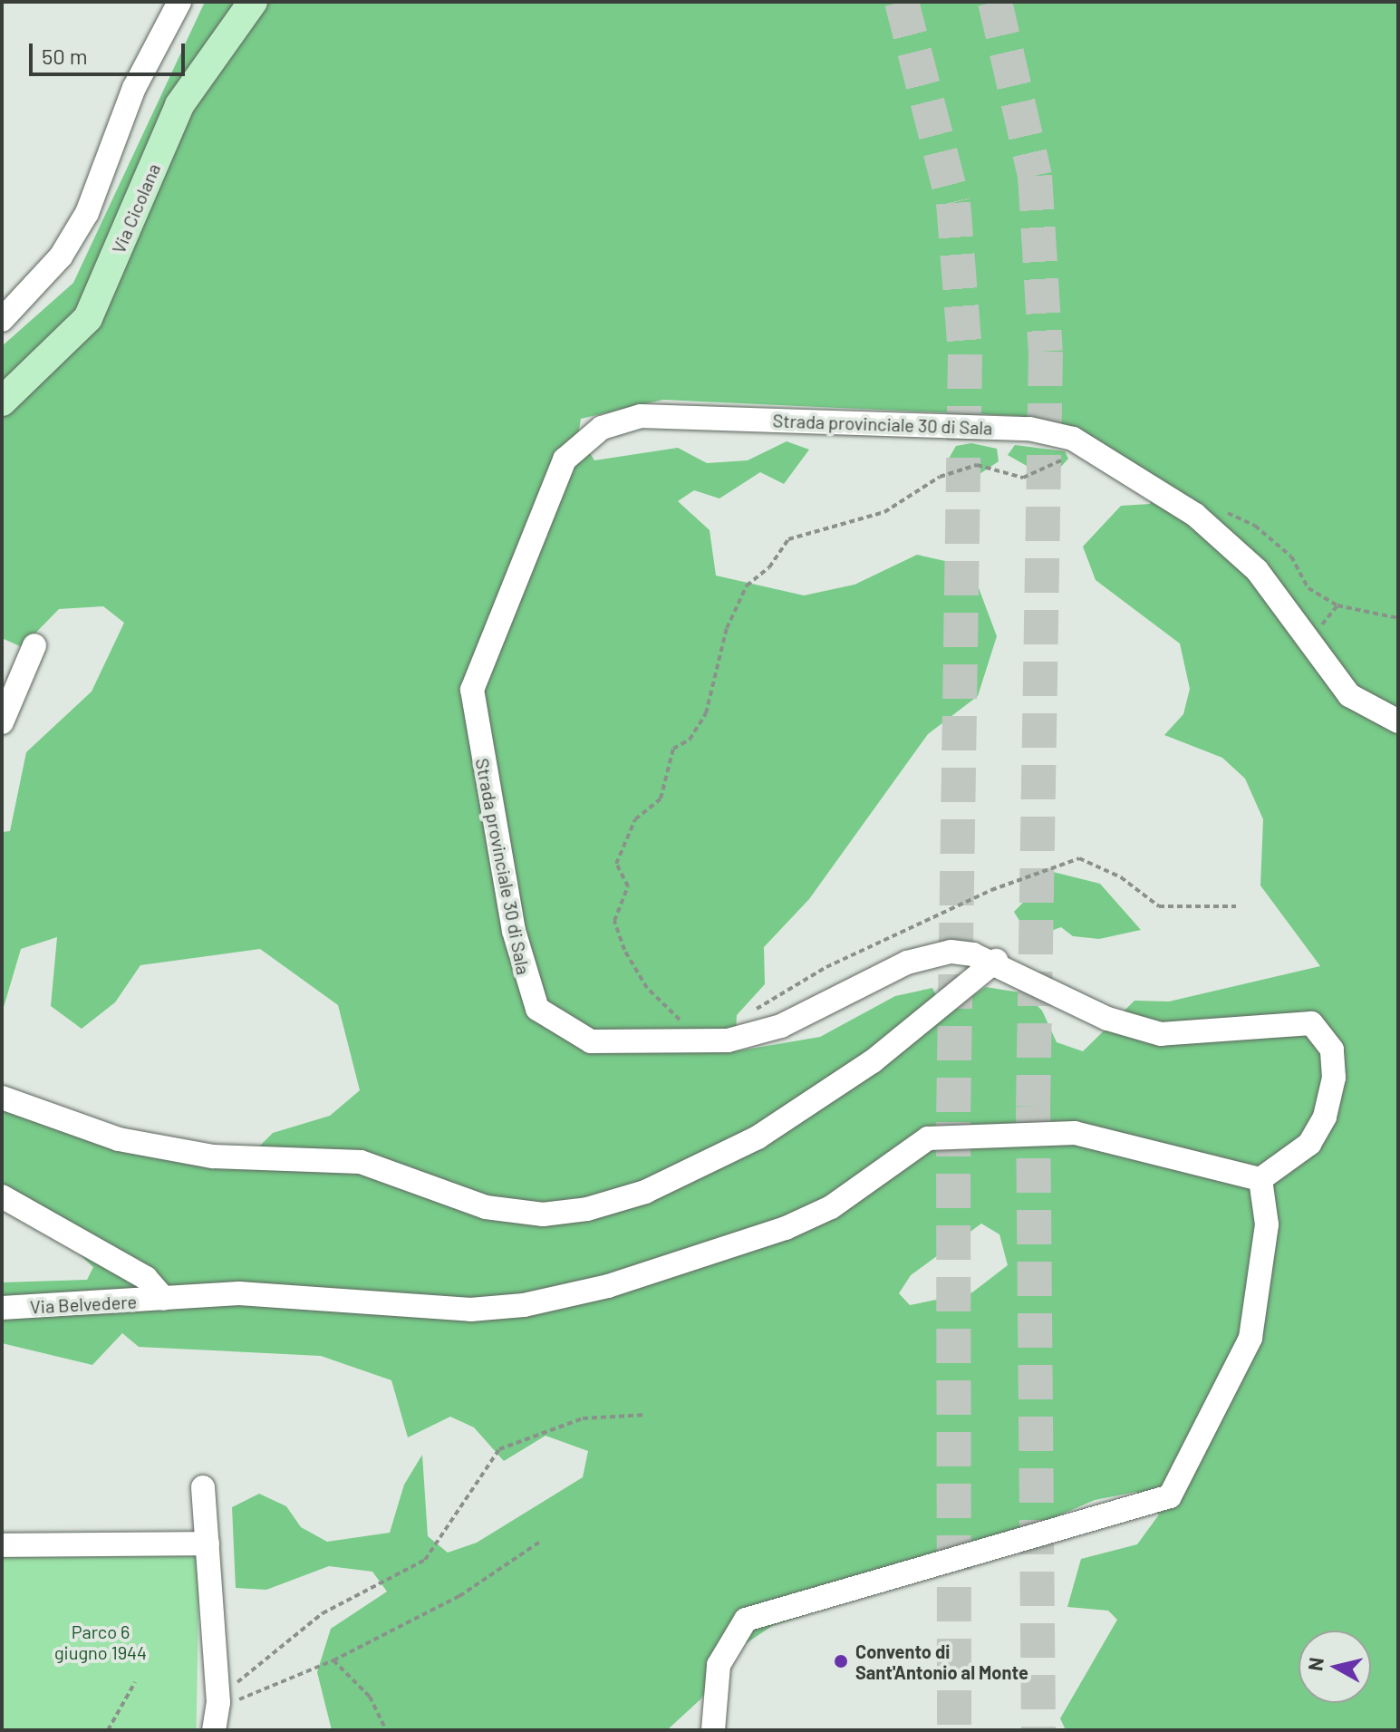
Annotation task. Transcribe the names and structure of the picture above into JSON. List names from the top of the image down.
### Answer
{
  "streets": {
    "main road": ["Via Cicolana"],
    "street": ["Strada provinciale 30 di Sala", "Via Belvedere"]
  },
  "parks": ["Parco 6 giugno 1944"],
  "places": ["Convento di Sant'Antonio al Monte"],
  "scale_bar": "50 m",
  "north": "left"
}
